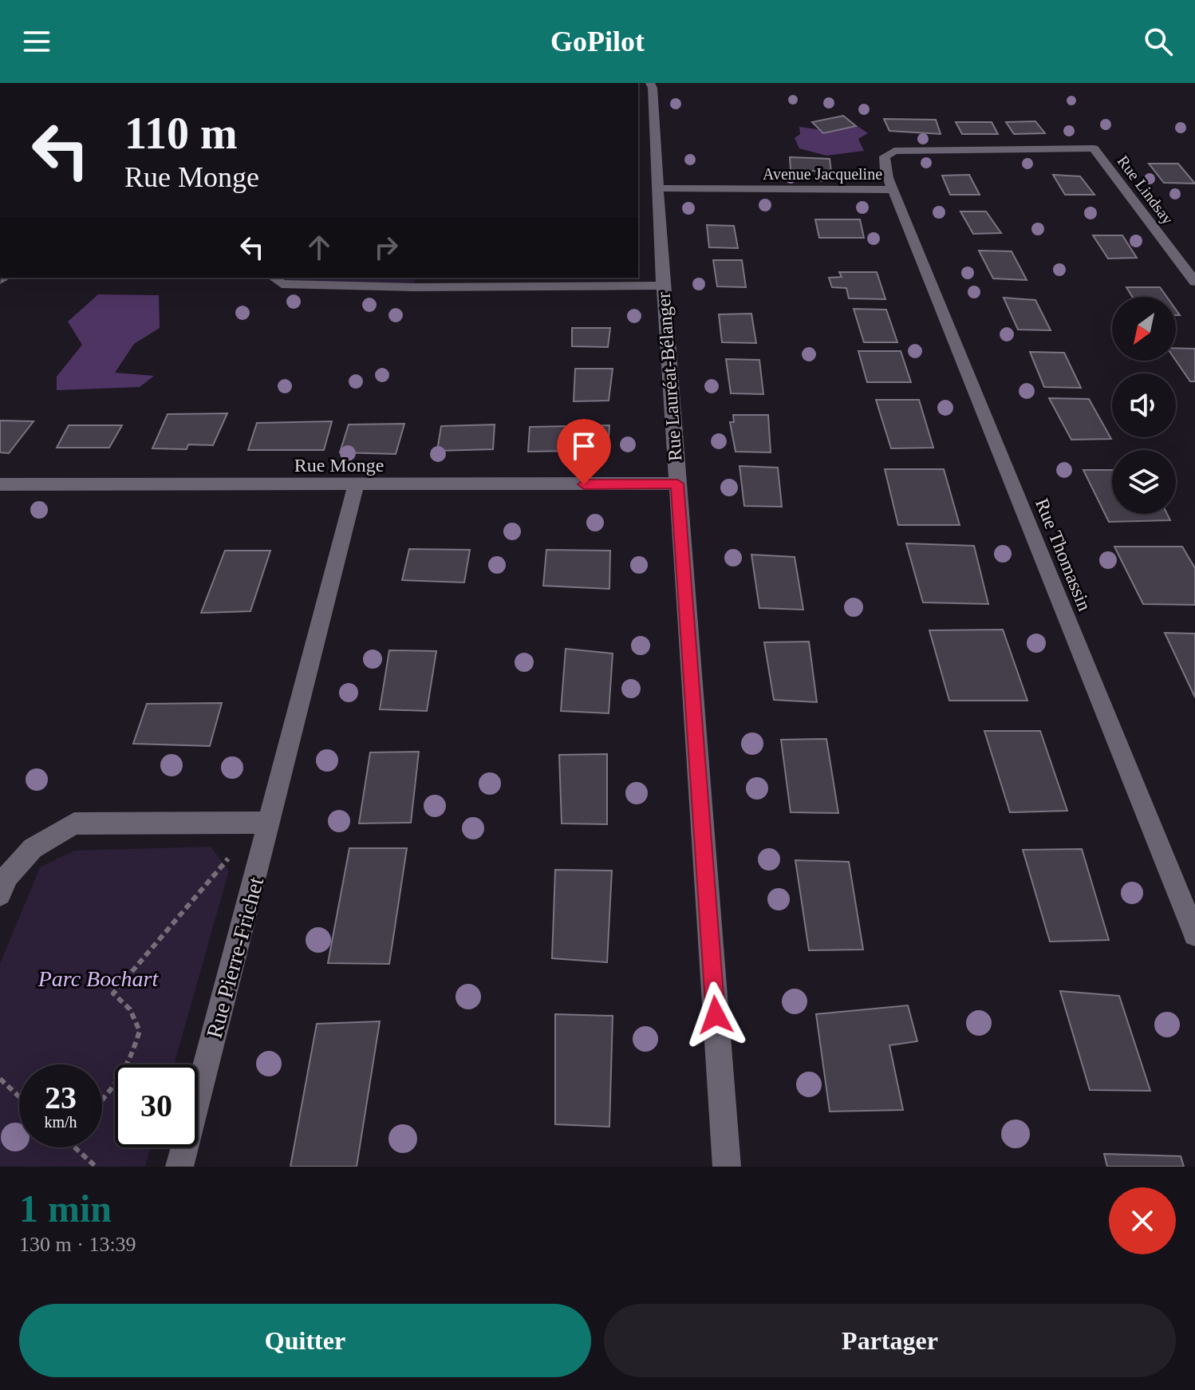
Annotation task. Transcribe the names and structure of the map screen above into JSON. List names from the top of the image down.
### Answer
{
  "streets": {
    "street": [
      "Avenue Jacqueline",
      "Rue Lindsay",
      "Rue Lauréat-Bélanger",
      "Rue Monge",
      "Rue Thomassin",
      "Rue Pierre-Frichet"
    ]
  },
  "crossings": [
    ["Avenue Jacqueline", "Rue Lindsay"],
    ["Avenue Jacqueline", "Rue Lauréat-Bélanger"],
    ["Avenue Jacqueline", "Rue Thomassin"],
    ["Rue Lauréat-Bélanger", "Rue Monge"],
    ["Rue Monge", "Rue Pierre-Frichet"]
  ],
  "parks": ["Parc Bochart"],
  "north": "bottom left",
  "page": {
    "header": "GoPilot",
    "turn": ["110 m", "Rue Monge"],
    "speed": "23 km/h",
    "limit": "30",
    "heading": ["1 min", "130 m · 13:39"],
    "buttons": ["Quitter", "Partager"]
  }
}
